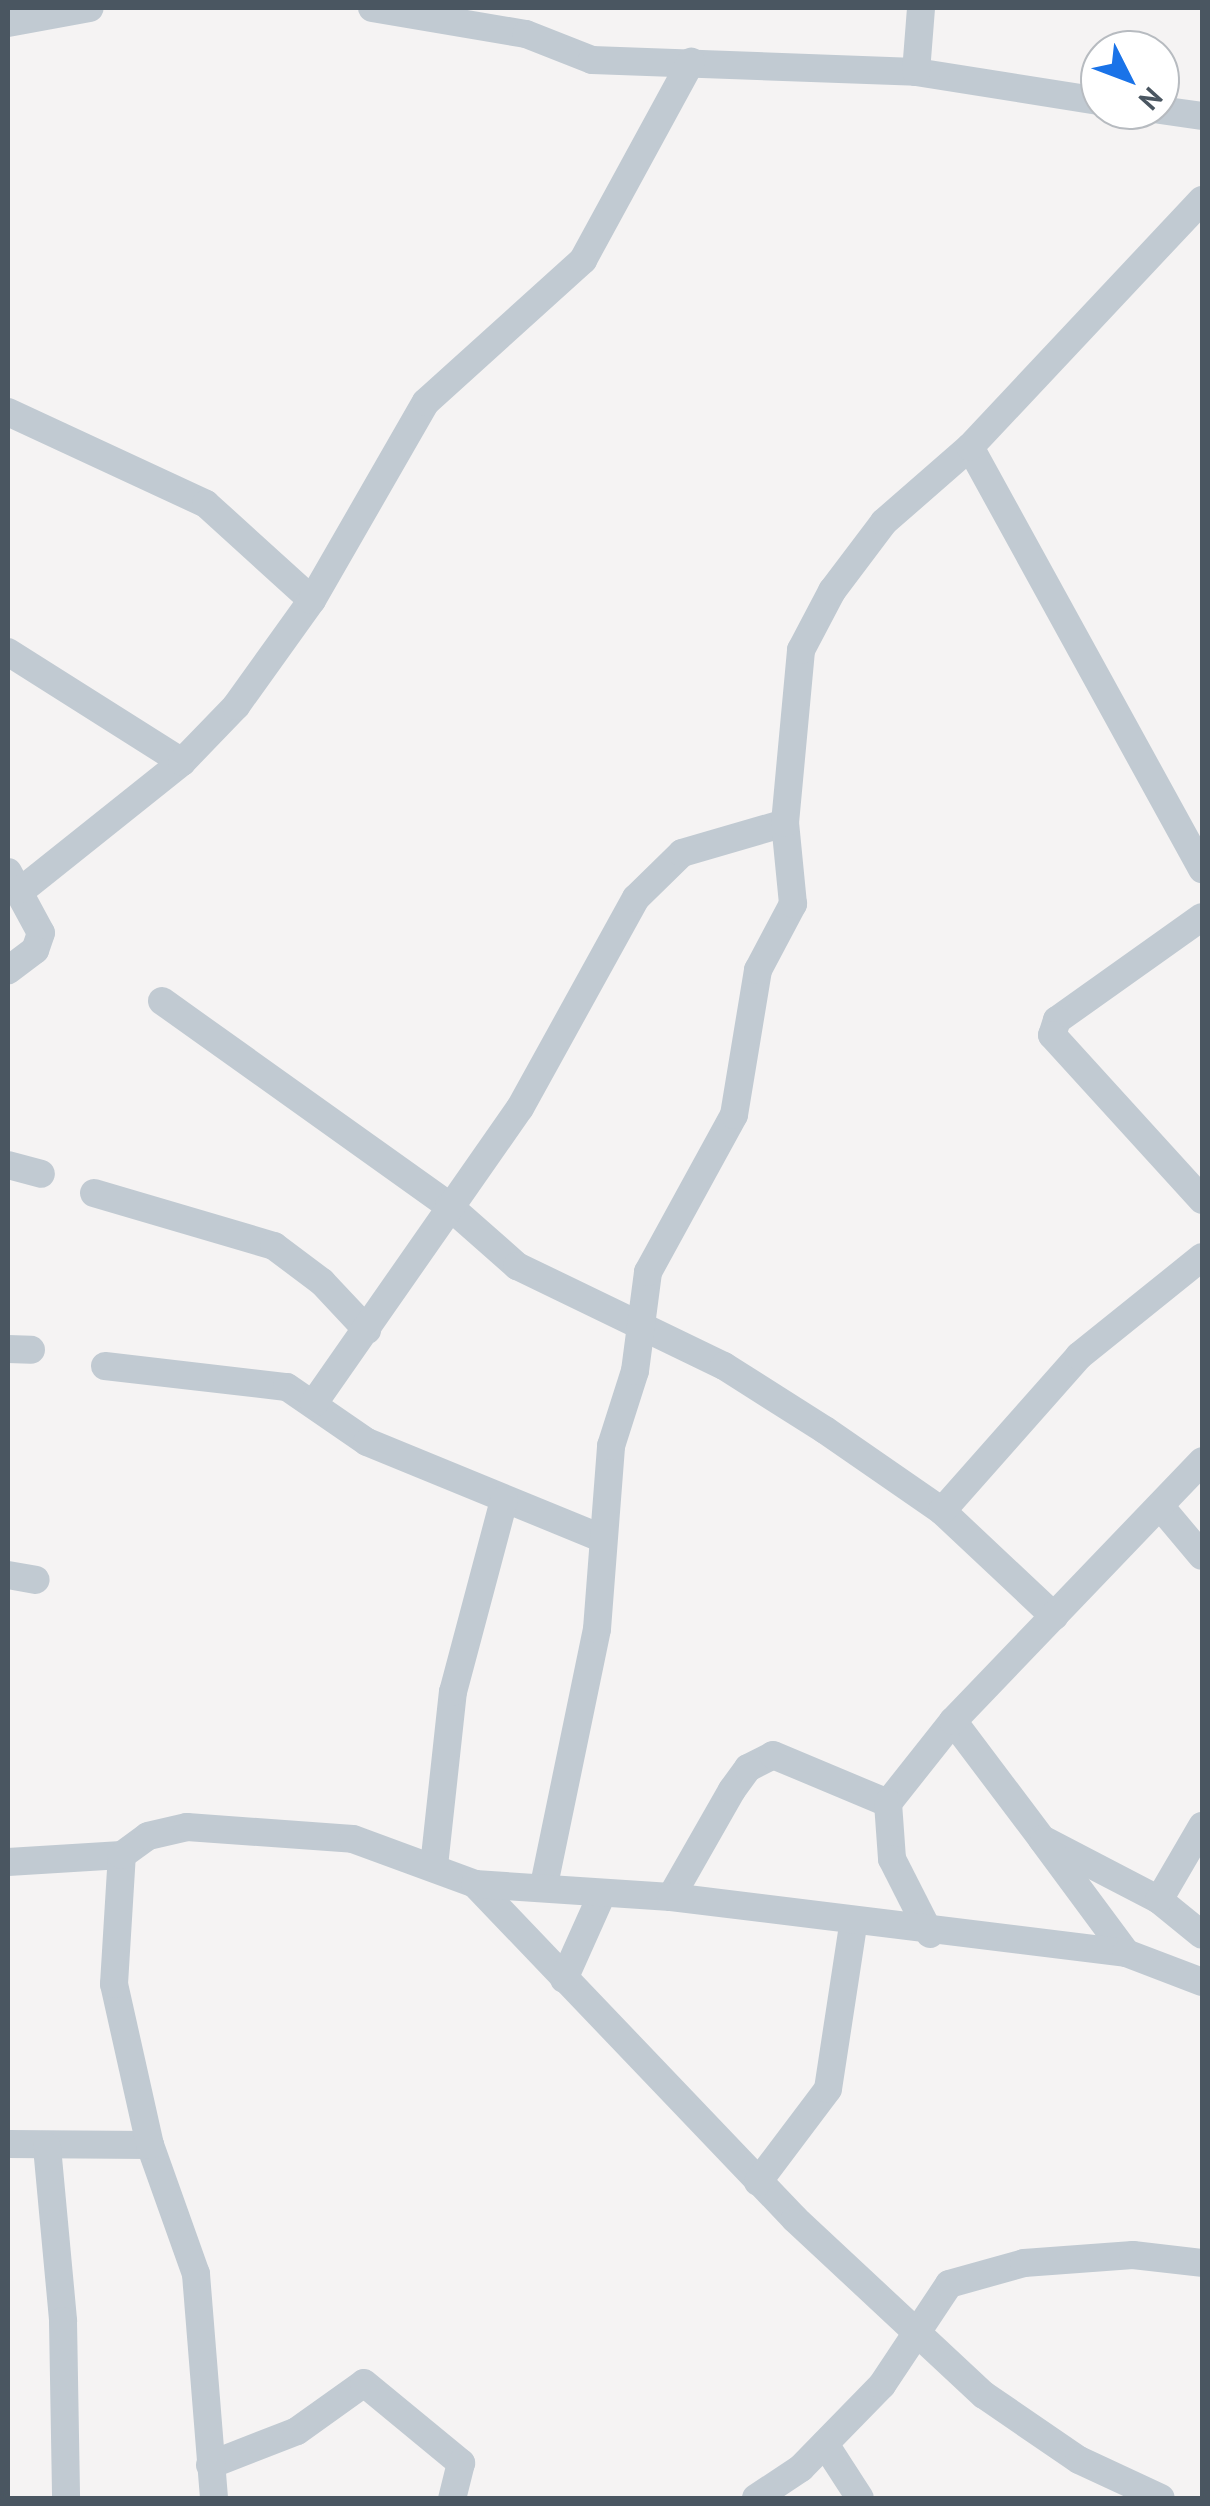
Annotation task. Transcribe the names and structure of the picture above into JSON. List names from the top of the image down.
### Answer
{
  "north": "bottom right"
}
